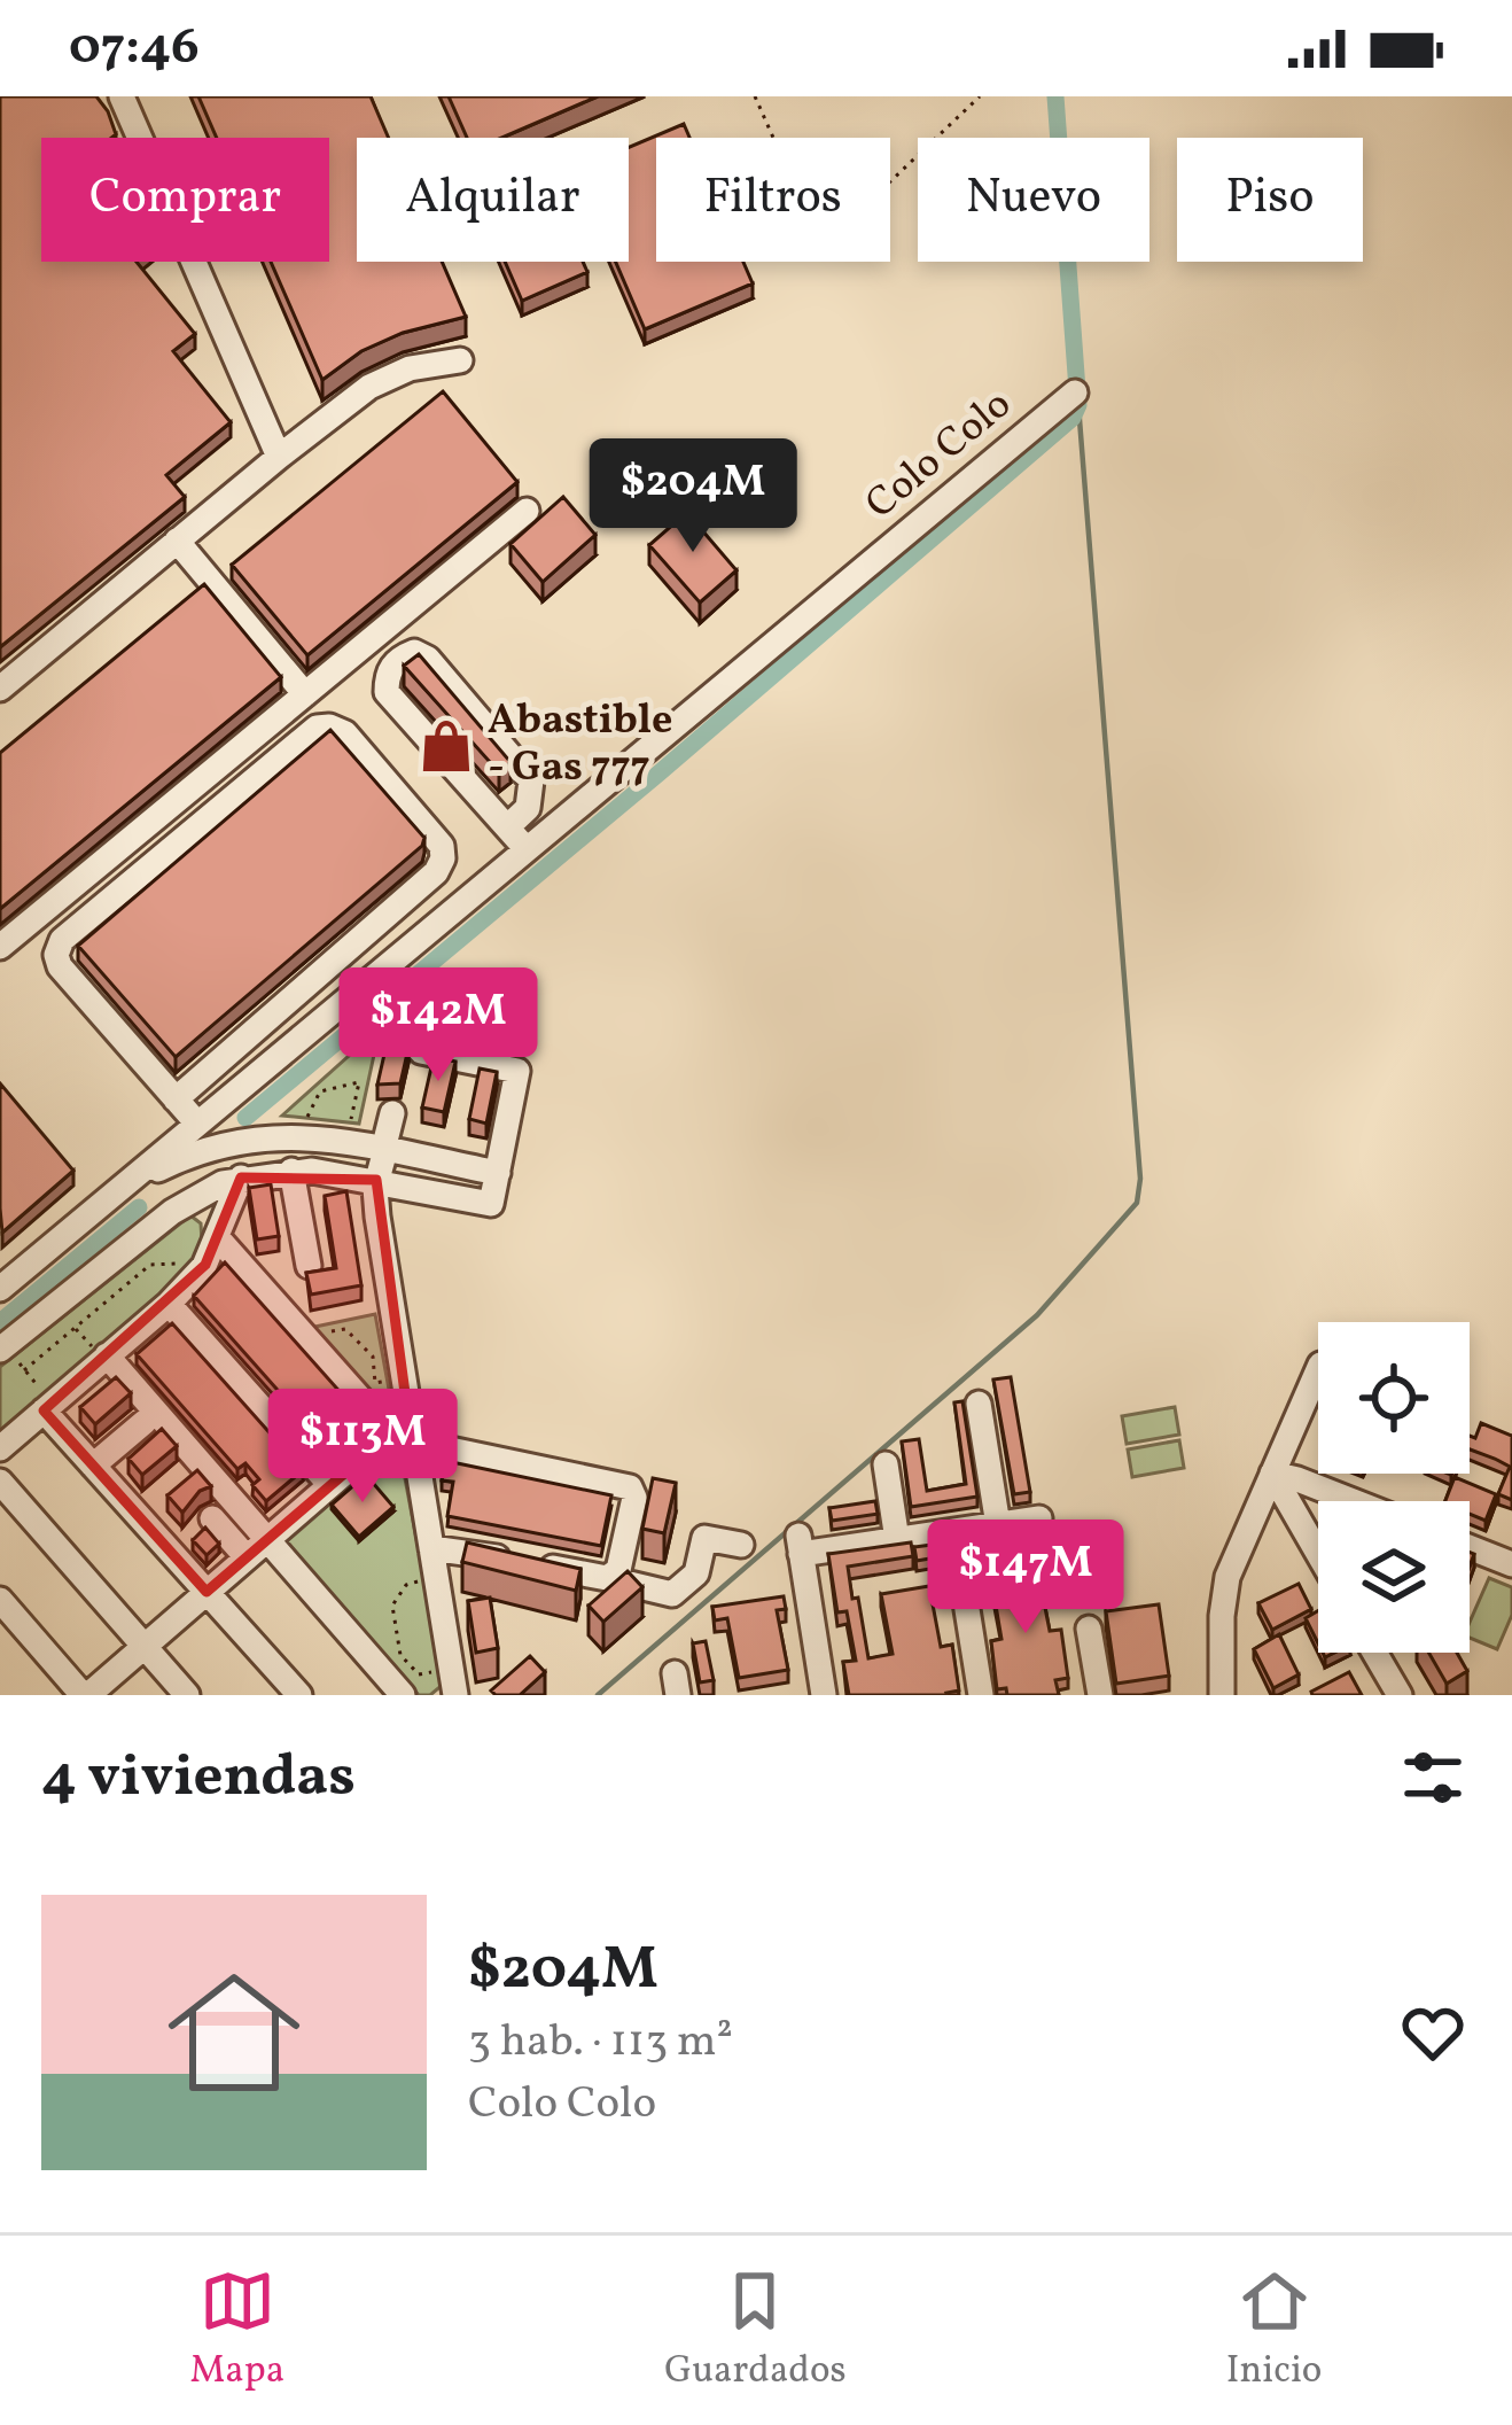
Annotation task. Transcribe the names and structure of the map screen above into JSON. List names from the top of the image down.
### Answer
{
  "streets": {
    "street": ["Colo Colo"]
  },
  "places": {
    "shop": ["Abastible - Gas 777"]
  },
  "page": {
    "status": "07:46",
    "chip": [
      "Comprar",
      "Alquilar",
      "Filtros",
      "Nuevo",
      "Piso"
    ],
    "price": [
      "$204M",
      "$142M",
      "$113M",
      "$147M"
    ],
    "heading": "4 viviendas",
    "list": [
      {
        "name": "$204M",
        "note": "3 hab. · 113 m² · Colo Colo"
      }
    ],
    "tabs": ["Mapa", "Guardados", "Inicio"]
  }
}
